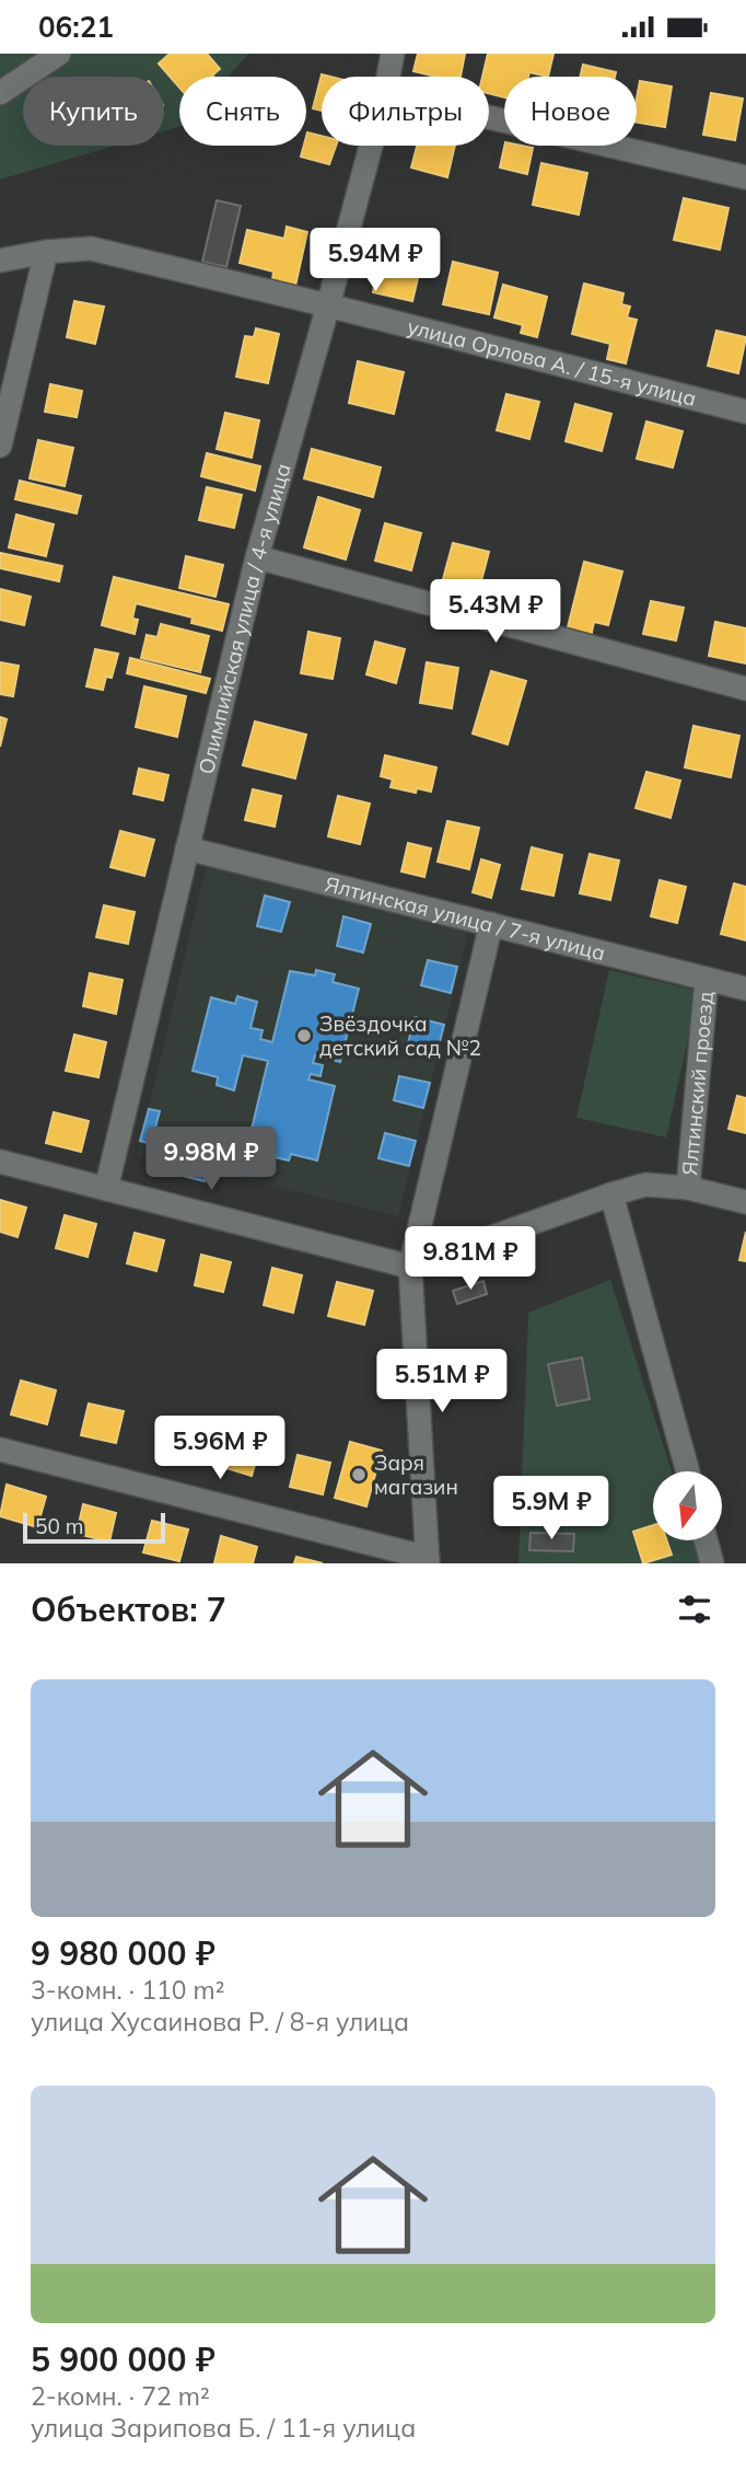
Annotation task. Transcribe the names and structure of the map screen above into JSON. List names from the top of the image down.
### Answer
{
  "streets": {
    "street": [
      "улица Орлова А. / 15-я улица",
      "Олимпийская улица / 4-я улица",
      "Ялтинская улица / 7-я улица",
      "Ялтинский проезд"
    ]
  },
  "crossings": [
    ["улица Орлова А. / 15-я улица", "Олимпийская улица / 4-я улица"],
    ["Олимпийская улица / 4-я улица", "Ялтинская улица / 7-я улица"],
    ["Ялтинская улица / 7-я улица", "Ялтинский проезд"]
  ],
  "places": ["Звёздочка детский сад №2", "Заря магазин"],
  "scale_bar": "50 m",
  "north": "bottom",
  "page": {
    "status": "06:21",
    "chip": [
      "Купить",
      "Снять",
      "Фильтры",
      "Новое"
    ],
    "price": [
      "5.94M ₽",
      "5.43M ₽",
      "9.98M ₽",
      "9.81M ₽",
      "5.51M ₽",
      "5.96M ₽",
      "5.9M ₽"
    ],
    "scale": "50 m",
    "heading": "Объектов: 7",
    "list": [
      {
        "name": "9 980 000 ₽",
        "note": "3-комн. · 110 m² · улица Хусаинова Р. / 8-я улица"
      },
      {
        "name": "5 900 000 ₽",
        "note": "2-комн. · 72 m² · улица Зарипова Б. / 11-я улица"
      }
    ]
  }
}
